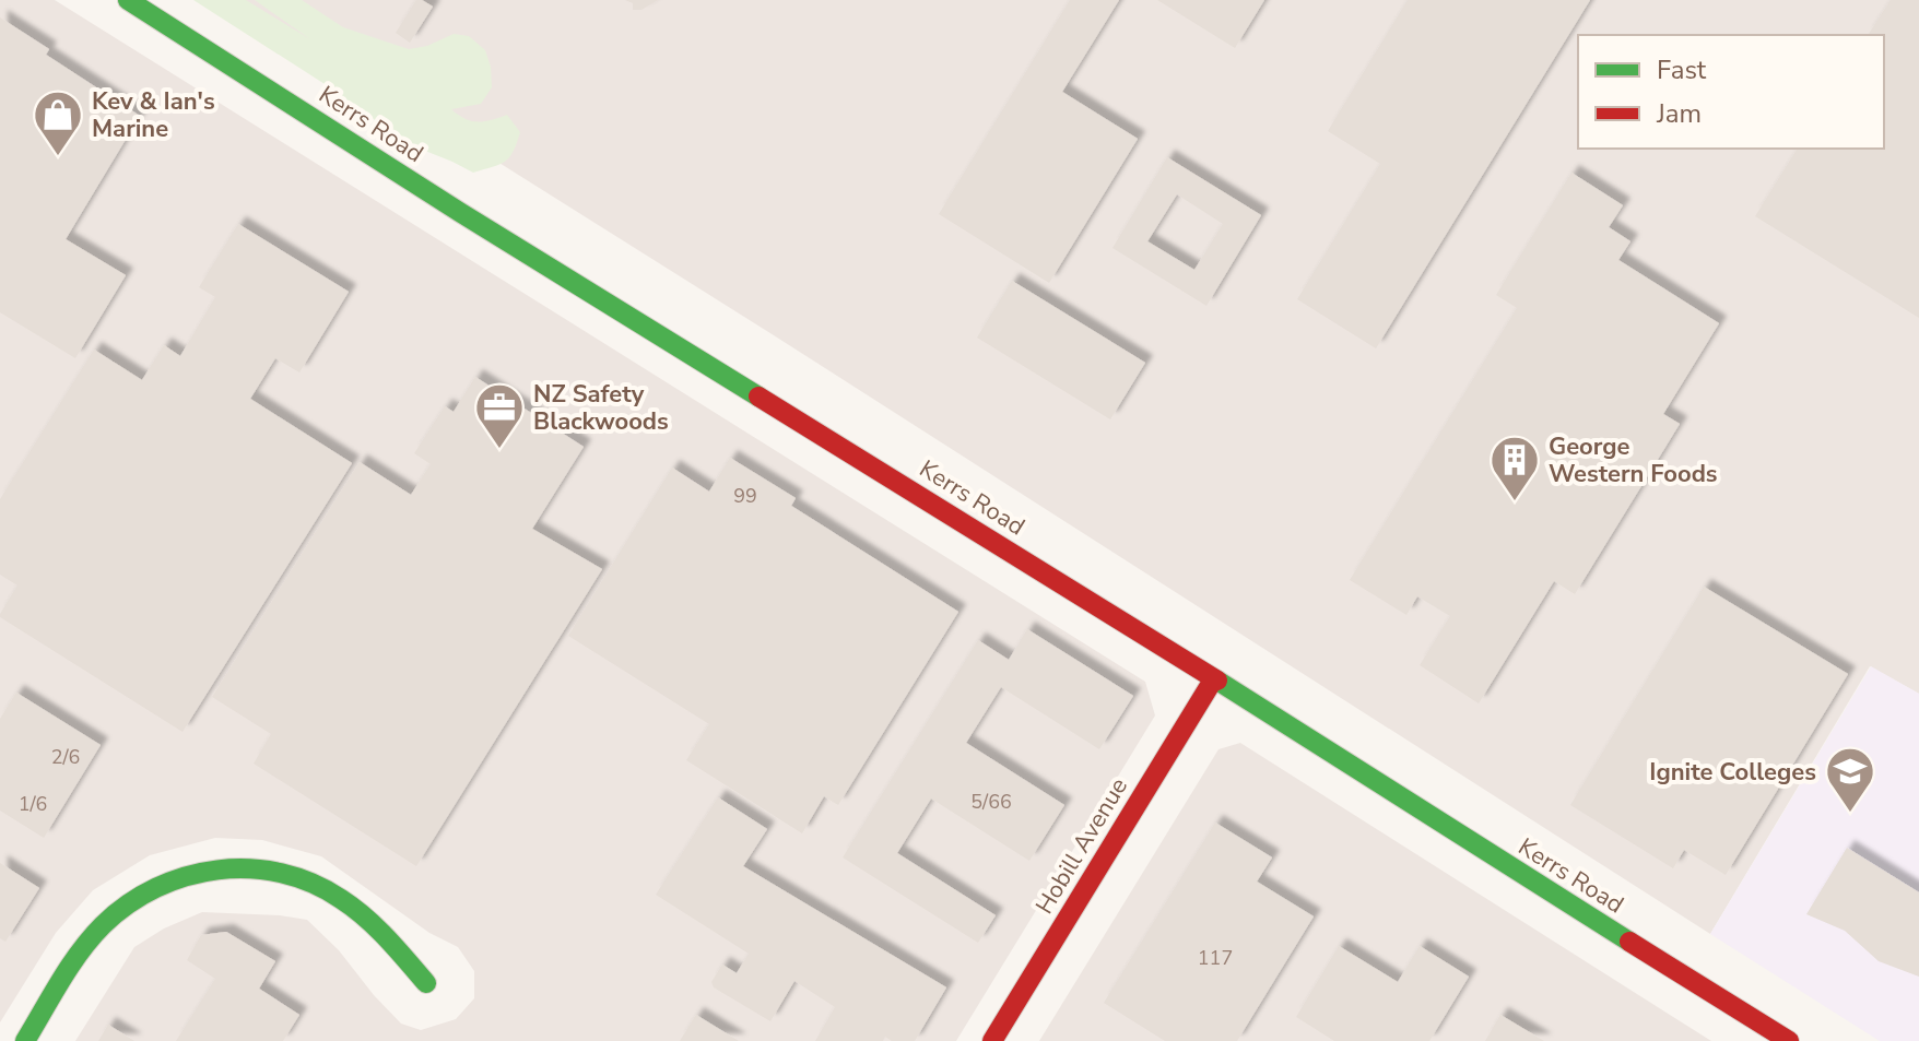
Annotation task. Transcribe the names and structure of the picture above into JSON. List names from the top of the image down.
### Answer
{
  "streets": {
    "main road": ["Kerrs Road", "Hobill Avenue"]
  },
  "crossings": [
    ["Kerrs Road", "Hobill Avenue"]
  ],
  "places": {
    "shop": ["Kev & Ian's Marine"],
    "office": ["NZ Safety Blackwoods"],
    "building": ["George Western Foods"],
    "school or university": ["Ignite Colleges"]
  },
  "house_numbers": [
    "99",
    "2/6",
    "5/66",
    "1/6",
    "117"
  ],
  "legend": ["Fast", "Jam"]
}
